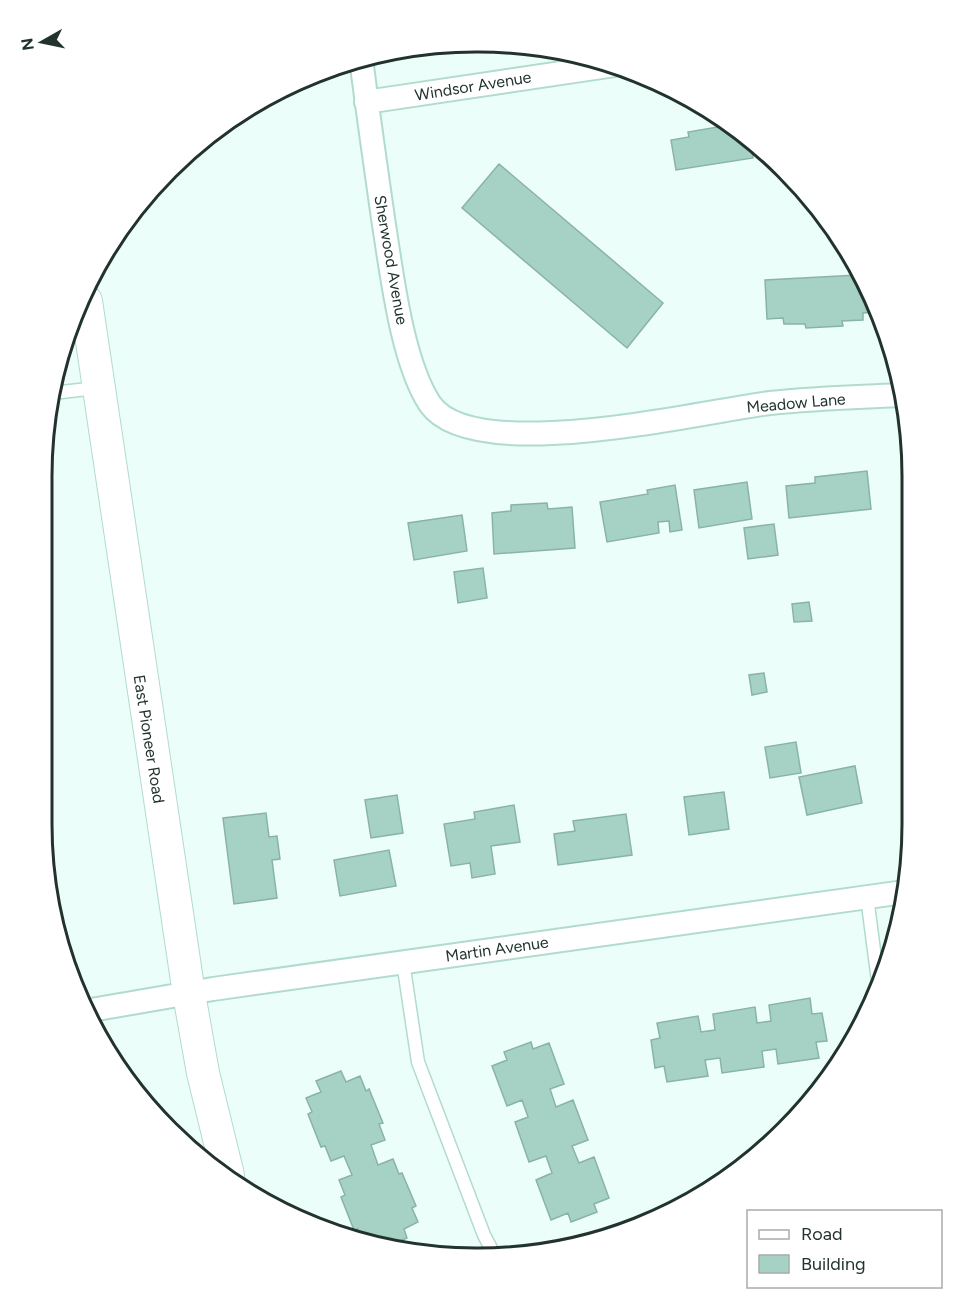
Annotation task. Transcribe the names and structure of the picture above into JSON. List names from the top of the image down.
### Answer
{
  "streets": {
    "main road": ["East Pioneer Road"],
    "street": [
      "Windsor Avenue",
      "Sherwood Avenue",
      "Meadow Lane",
      "Martin Avenue"
    ]
  },
  "crossings": [
    ["Windsor Avenue", "Sherwood Avenue"],
    ["Sherwood Avenue", "Meadow Lane"],
    ["East Pioneer Road", "Martin Avenue"]
  ],
  "legend": ["Road", "Building"],
  "north": "left"
}
